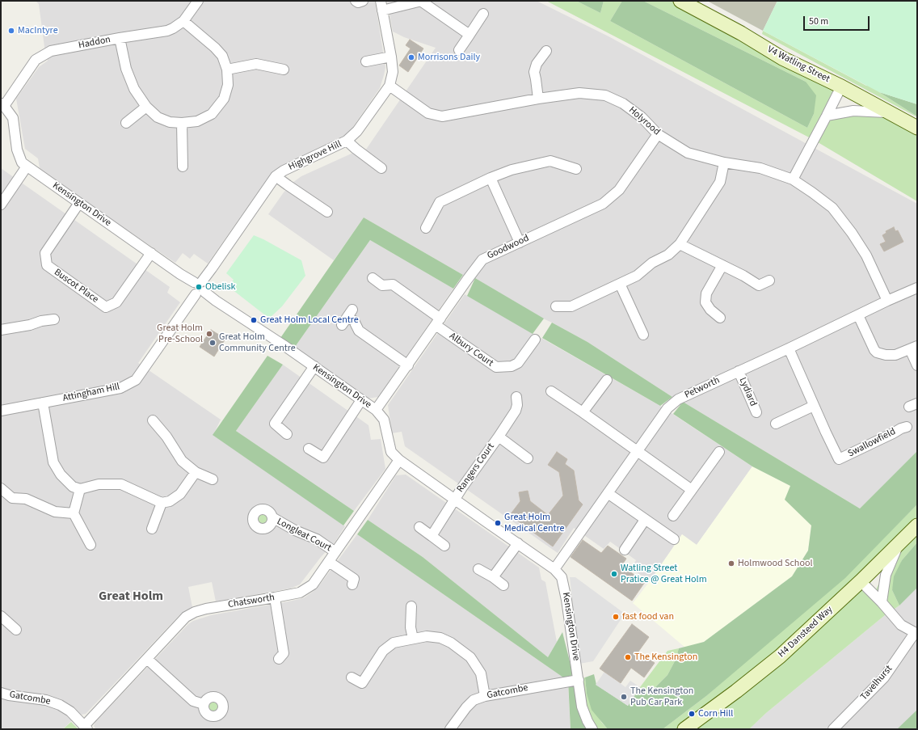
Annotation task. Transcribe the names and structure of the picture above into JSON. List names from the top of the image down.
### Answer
{
  "streets": {
    "street": [
      "Haddon",
      "V4 Watling Street",
      "Holyrood",
      "Highgrove Hill",
      "Kensington Drive",
      "Goodwood",
      "Buscot Place",
      "Albury Court",
      "Petworth",
      "Lydiard",
      "Attingham Hill",
      "Swallowfield",
      "Rangers Court",
      "Longleat Court",
      "Chatsworth",
      "H4 Dansteed Way",
      "Tavelhurst",
      "Gatcombe"
    ]
  },
  "crossings": [
    ["Haddon", "Kensington Drive"],
    ["Holyrood", "Highgrove Hill"],
    ["Holyrood", "Goodwood"],
    ["Holyrood", "Petworth"],
    ["Highgrove Hill", "Kensington Drive"],
    ["Kensington Drive", "Goodwood"],
    ["Kensington Drive", "Buscot Place"],
    ["Kensington Drive", "Petworth"],
    ["Kensington Drive", "Attingham Hill"],
    ["Kensington Drive", "Rangers Court"],
    ["Kensington Drive", "Chatsworth"],
    ["Kensington Drive", "Gatcombe"],
    ["Goodwood", "Albury Court"],
    ["Petworth", "Lydiard"],
    ["Petworth", "Swallowfield"],
    ["Longleat Court", "Chatsworth"],
    ["Chatsworth", "Gatcombe"]
  ],
  "districts": ["Great Holm"],
  "places": [
    "MacIntyre",
    "Morrisons Daily",
    "Obelisk",
    "Great Holm Local Centre",
    "Great Holm Pre-School",
    "Great Holm Community Centre",
    "Great Holm Medical Centre",
    "Holmwood School",
    "Watling Street Pratice @ Great Holm",
    "fast food van",
    "The Kensington",
    "The Kensington Pub Car Park",
    "Corn Hill"
  ],
  "scale_bar": "50 m"
}
